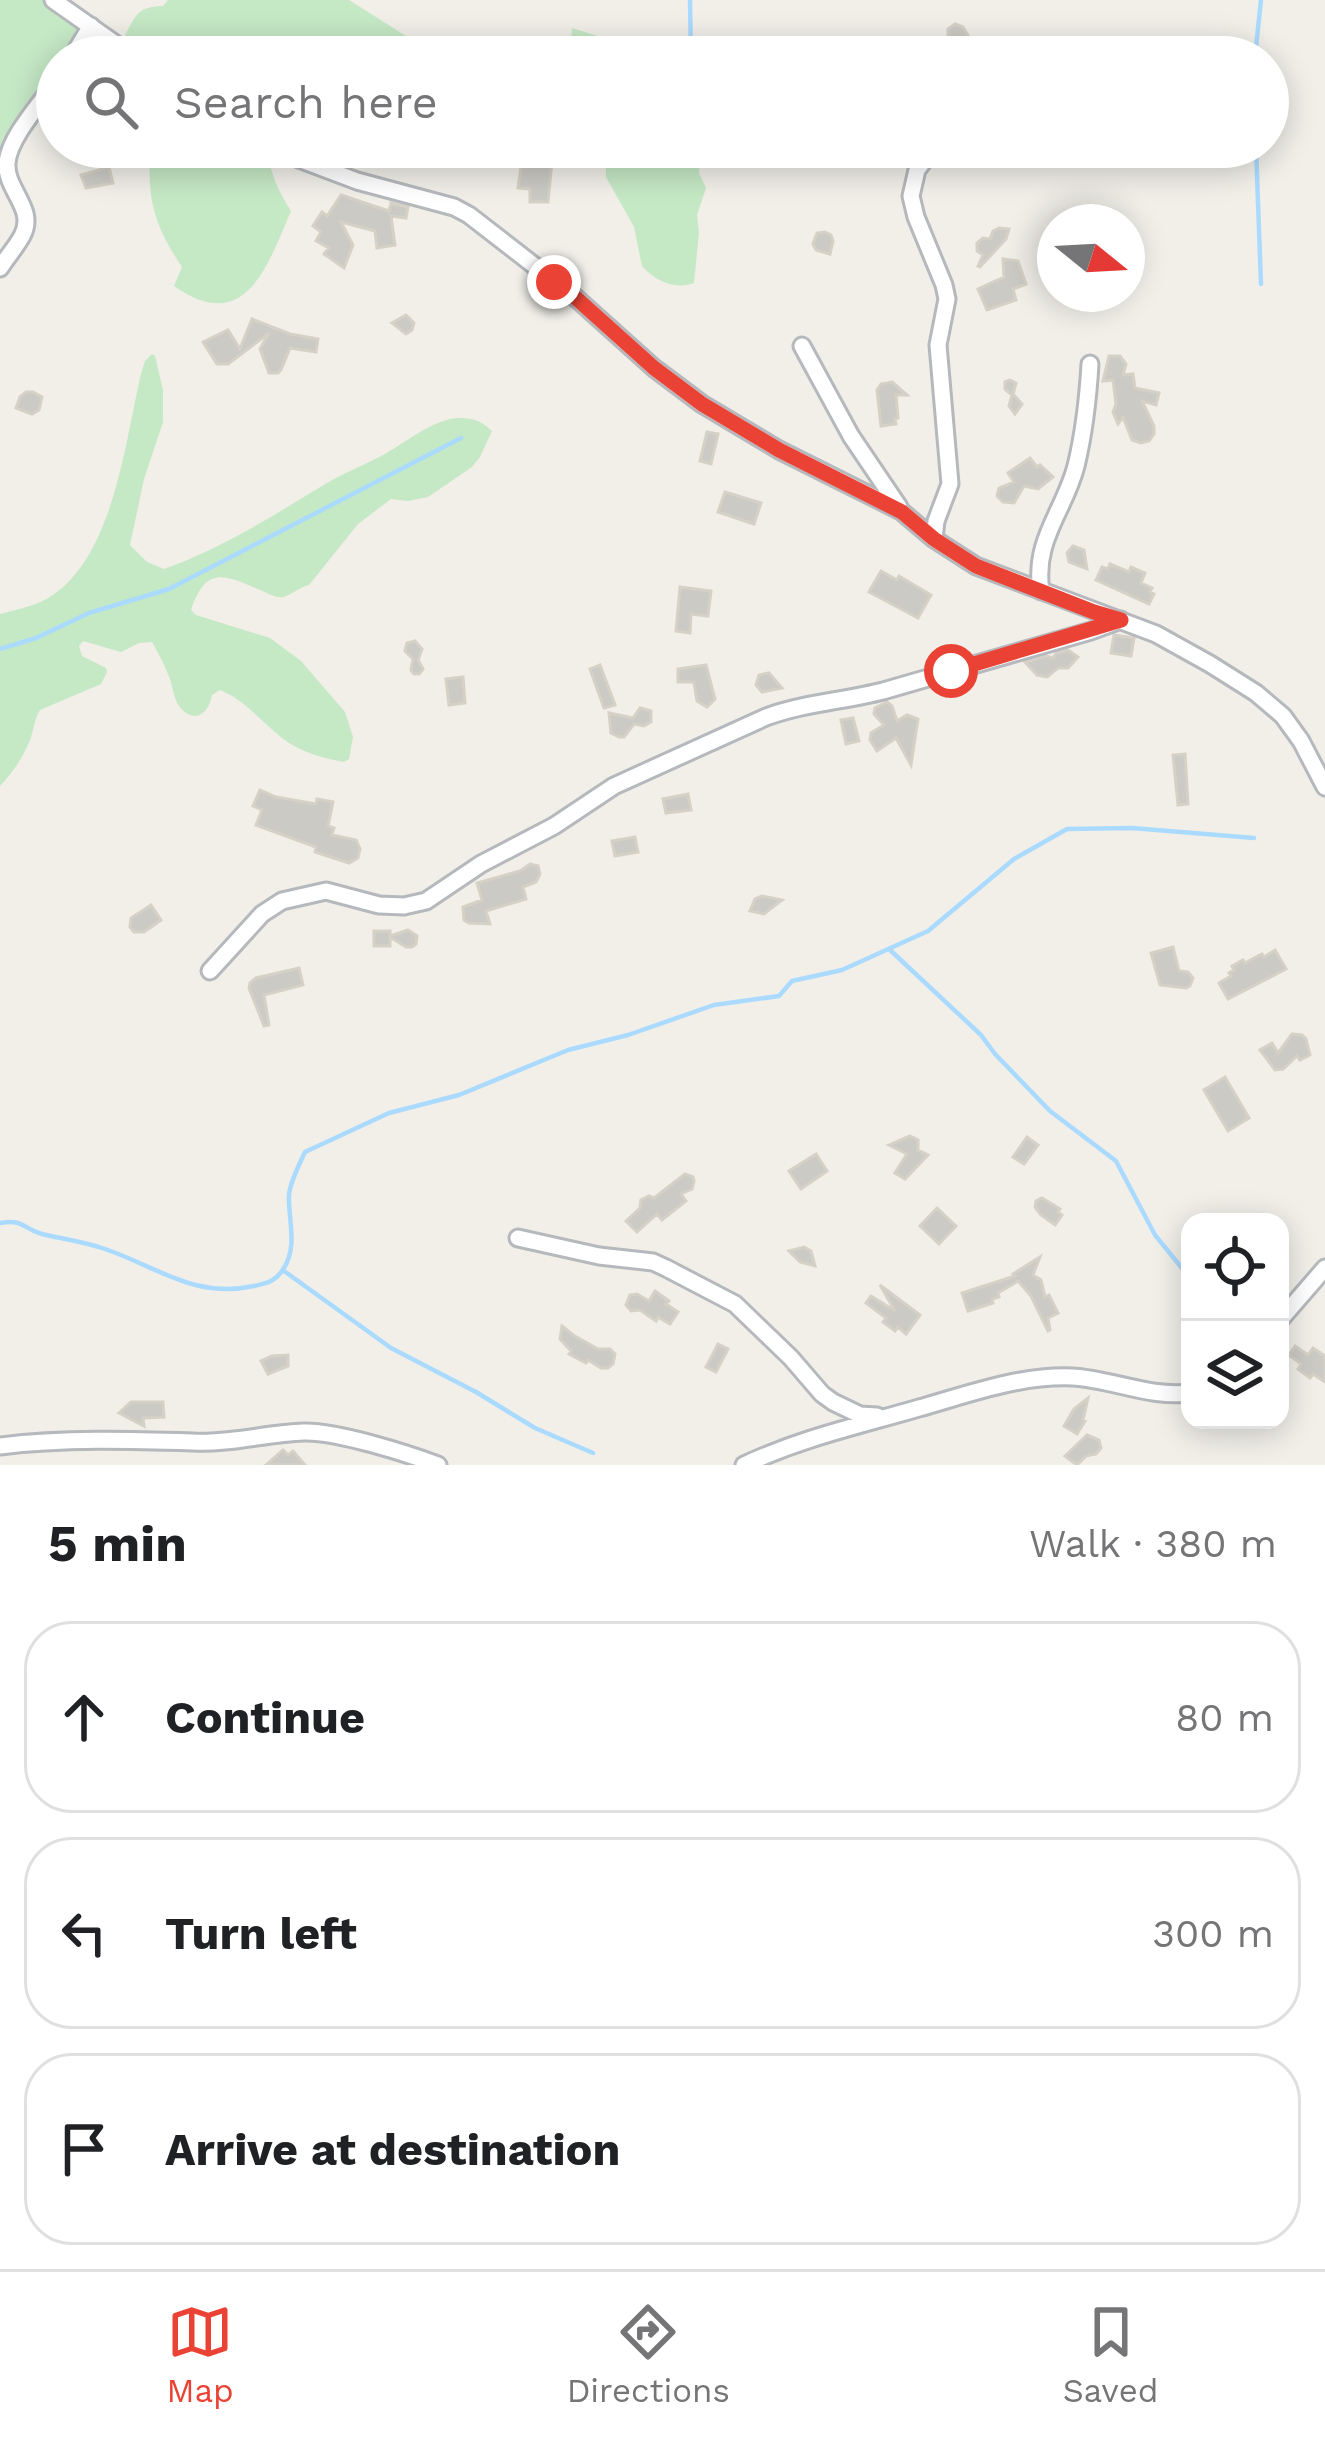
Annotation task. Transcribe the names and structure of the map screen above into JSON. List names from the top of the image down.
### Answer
{
  "north": "right",
  "page": {
    "search": "Search here",
    "heading": ["5 min", "Walk · 380 m"],
    "list": [
      ["Continue", "80 m"],
      ["Turn left", "300 m"],
      "Arrive at destination"
    ],
    "nav": ["Map", "Directions", "Saved"]
  }
}
